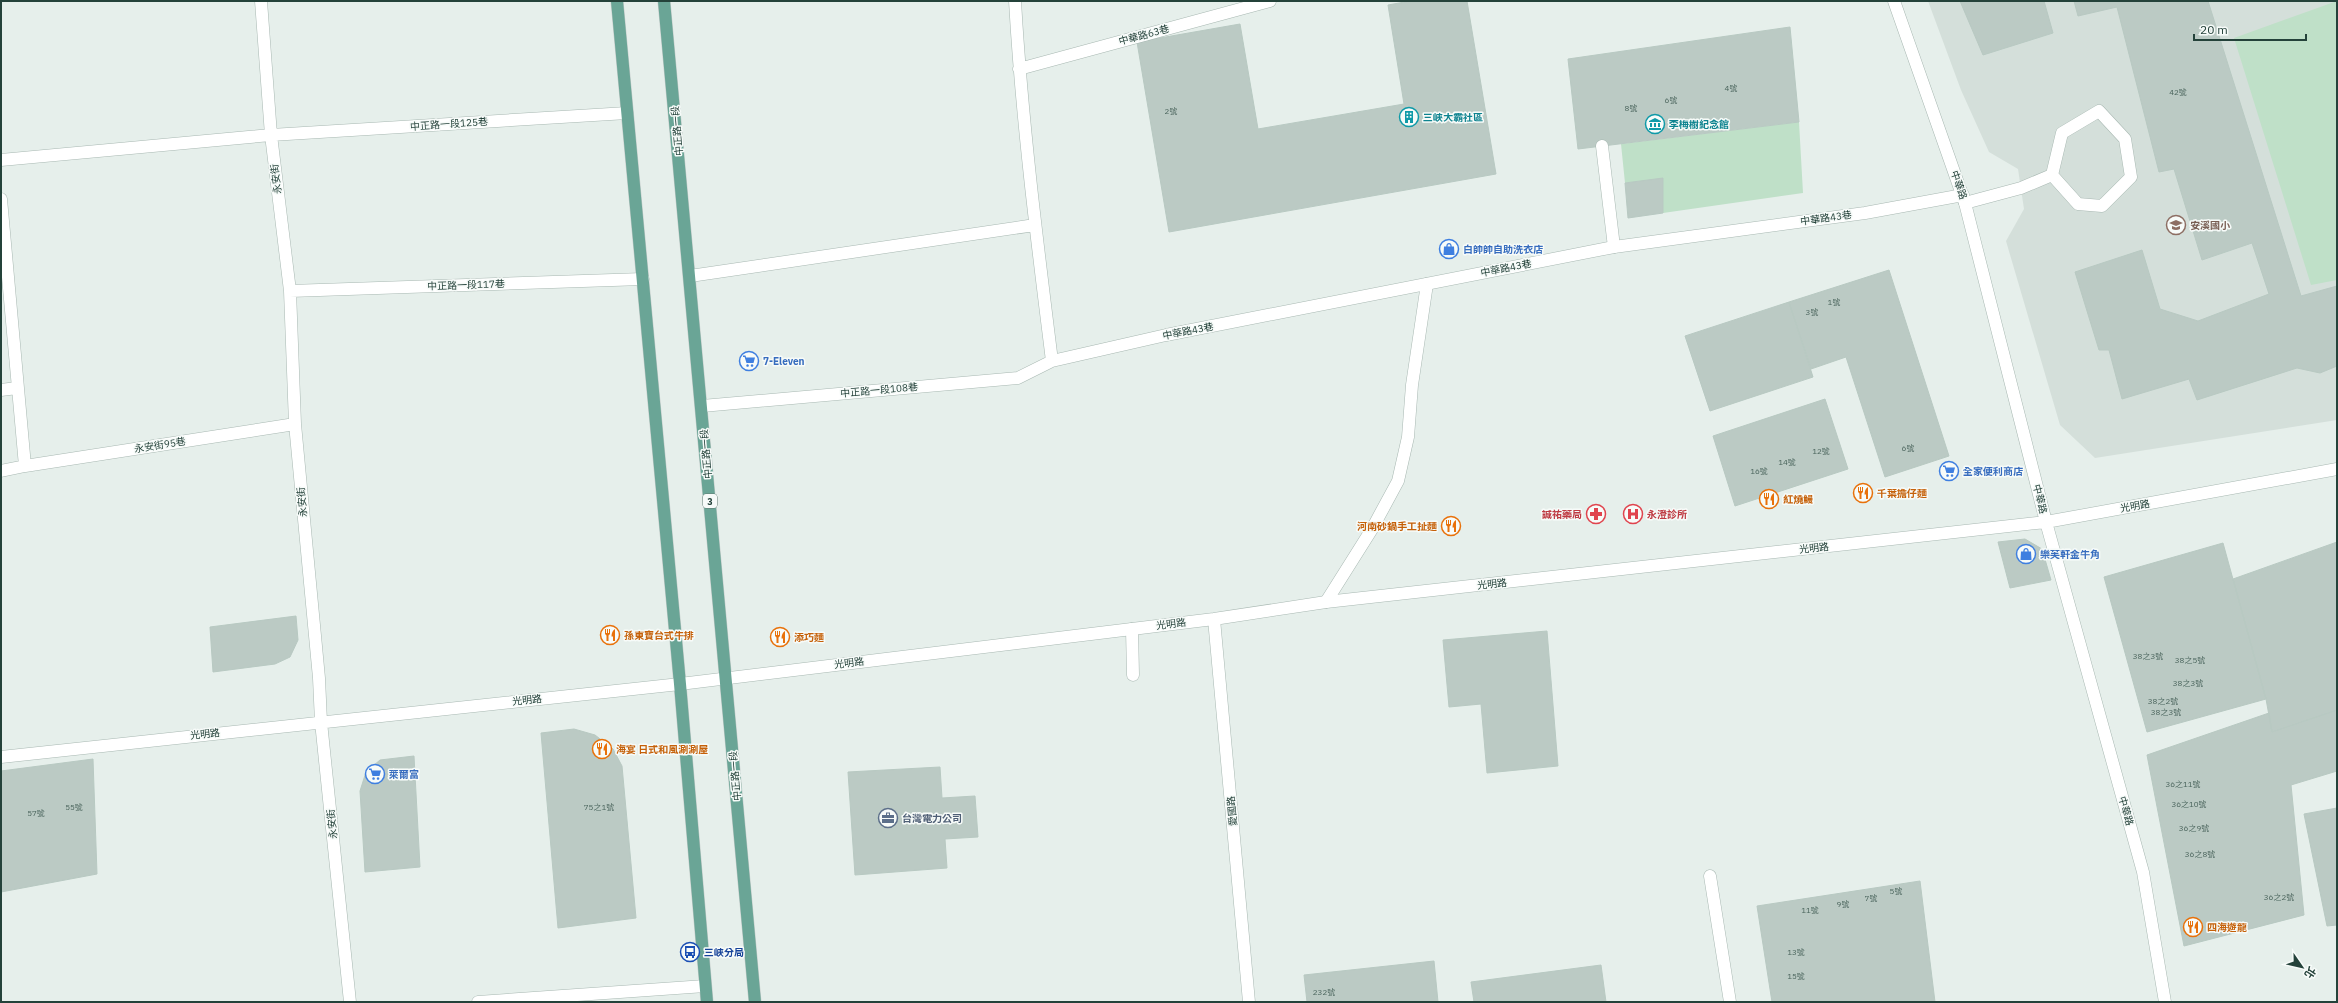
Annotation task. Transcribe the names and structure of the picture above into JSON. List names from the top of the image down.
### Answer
{
  "streets": {
    "main road": ["中正路一段", "3"],
    "street": [
      "中華路63巷",
      "中正路一段125巷",
      "永安街",
      "中華路",
      "中華路43巷",
      "中正路一段117巷",
      "中正路一段108巷",
      "永安街95巷",
      "光明路",
      "愛國路"
    ]
  },
  "crossings": [
    ["中正路一段125巷", "永安街"],
    ["中正路一段", "中正路一段108巷"],
    ["中正路一段", "光明路"],
    ["永安街", "中正路一段117巷"],
    ["永安街", "永安街95巷"],
    ["永安街", "光明路"],
    ["中華路", "中華路43巷"],
    ["中華路", "光明路"],
    ["中華路43巷", "中正路一段108巷"],
    ["光明路", "愛國路"]
  ],
  "places": {
    "building": ["三峽大霸社區"],
    "museum": ["李梅樹紀念館"],
    "school or university": ["安溪國小"],
    "shop": ["白帥帥自助洗衣店", "樂芙軒金牛角"],
    "supermarket": ["7-Eleven", "全家便利商店", "萊爾富"],
    "restaurant": [
      "千葉擔仔麵",
      "紅燒鰻",
      "河南砂鍋手工扯麵",
      "孫東寶台式牛排",
      "添巧麵",
      "海宴 日式和風涮涮屋",
      "四海遊龍"
    ],
    "pharmacy": ["誠祐藥局"],
    "hospital": ["永澄診所"],
    "office": ["台灣電力公司"],
    "bus stop": ["三峽分局"]
  },
  "house_numbers": [
    "4號",
    "42號",
    "6號",
    "8號",
    "2號",
    "1號",
    "3號",
    "6號",
    "12號",
    "14號",
    "16號",
    "38之3號",
    "38之5號",
    "38之3號",
    "38之2號",
    "38之3號",
    "36之11號",
    "36之10號",
    "55號",
    "75之1號",
    "57號",
    "36之9號",
    "36之8號",
    "5號",
    "36之2號",
    "7號",
    "9號",
    "11號",
    "13號",
    "15號",
    "232號"
  ],
  "scale_bar": "20 m",
  "north": "bottom right"
}
